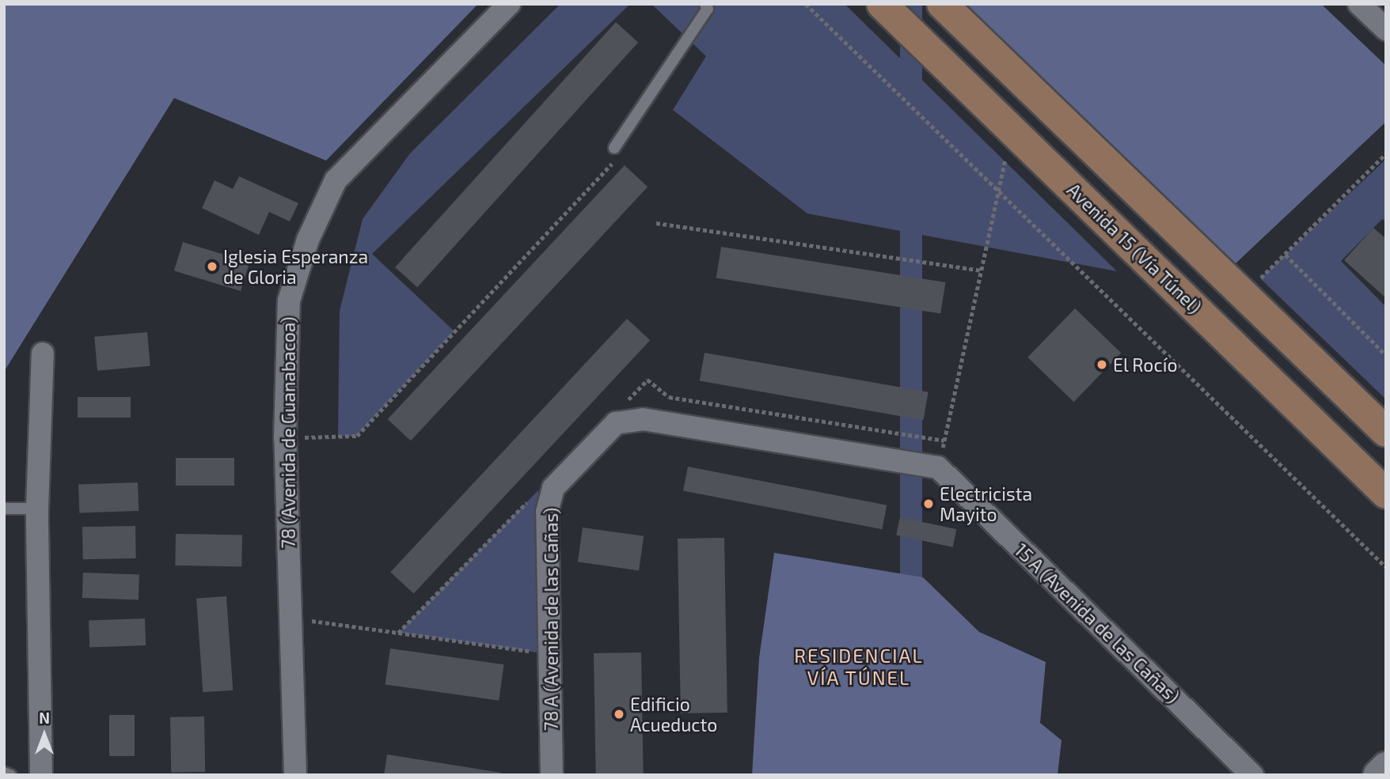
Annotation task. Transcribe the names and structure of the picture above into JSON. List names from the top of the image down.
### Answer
{
  "streets": {
    "main road": ["Avenida 15 (Vía Túnel)"],
    "street": ["78 (Avenida de Guanabacoa)", "78 A (Avenida de las Cañas)", "15 A (Avenida de las Cañas)"]
  },
  "crossings": [
    ["78 A (Avenida de las Cañas)", "15 A (Avenida de las Cañas)"]
  ],
  "districts": ["RESIDENCIAL VÍA TÚNEL"],
  "places": [
    "Iglesia Esperanza de Gloria",
    "El Rocío",
    "Electricista Mayito",
    "Edificio Acueducto"
  ],
  "north": "top"
}
